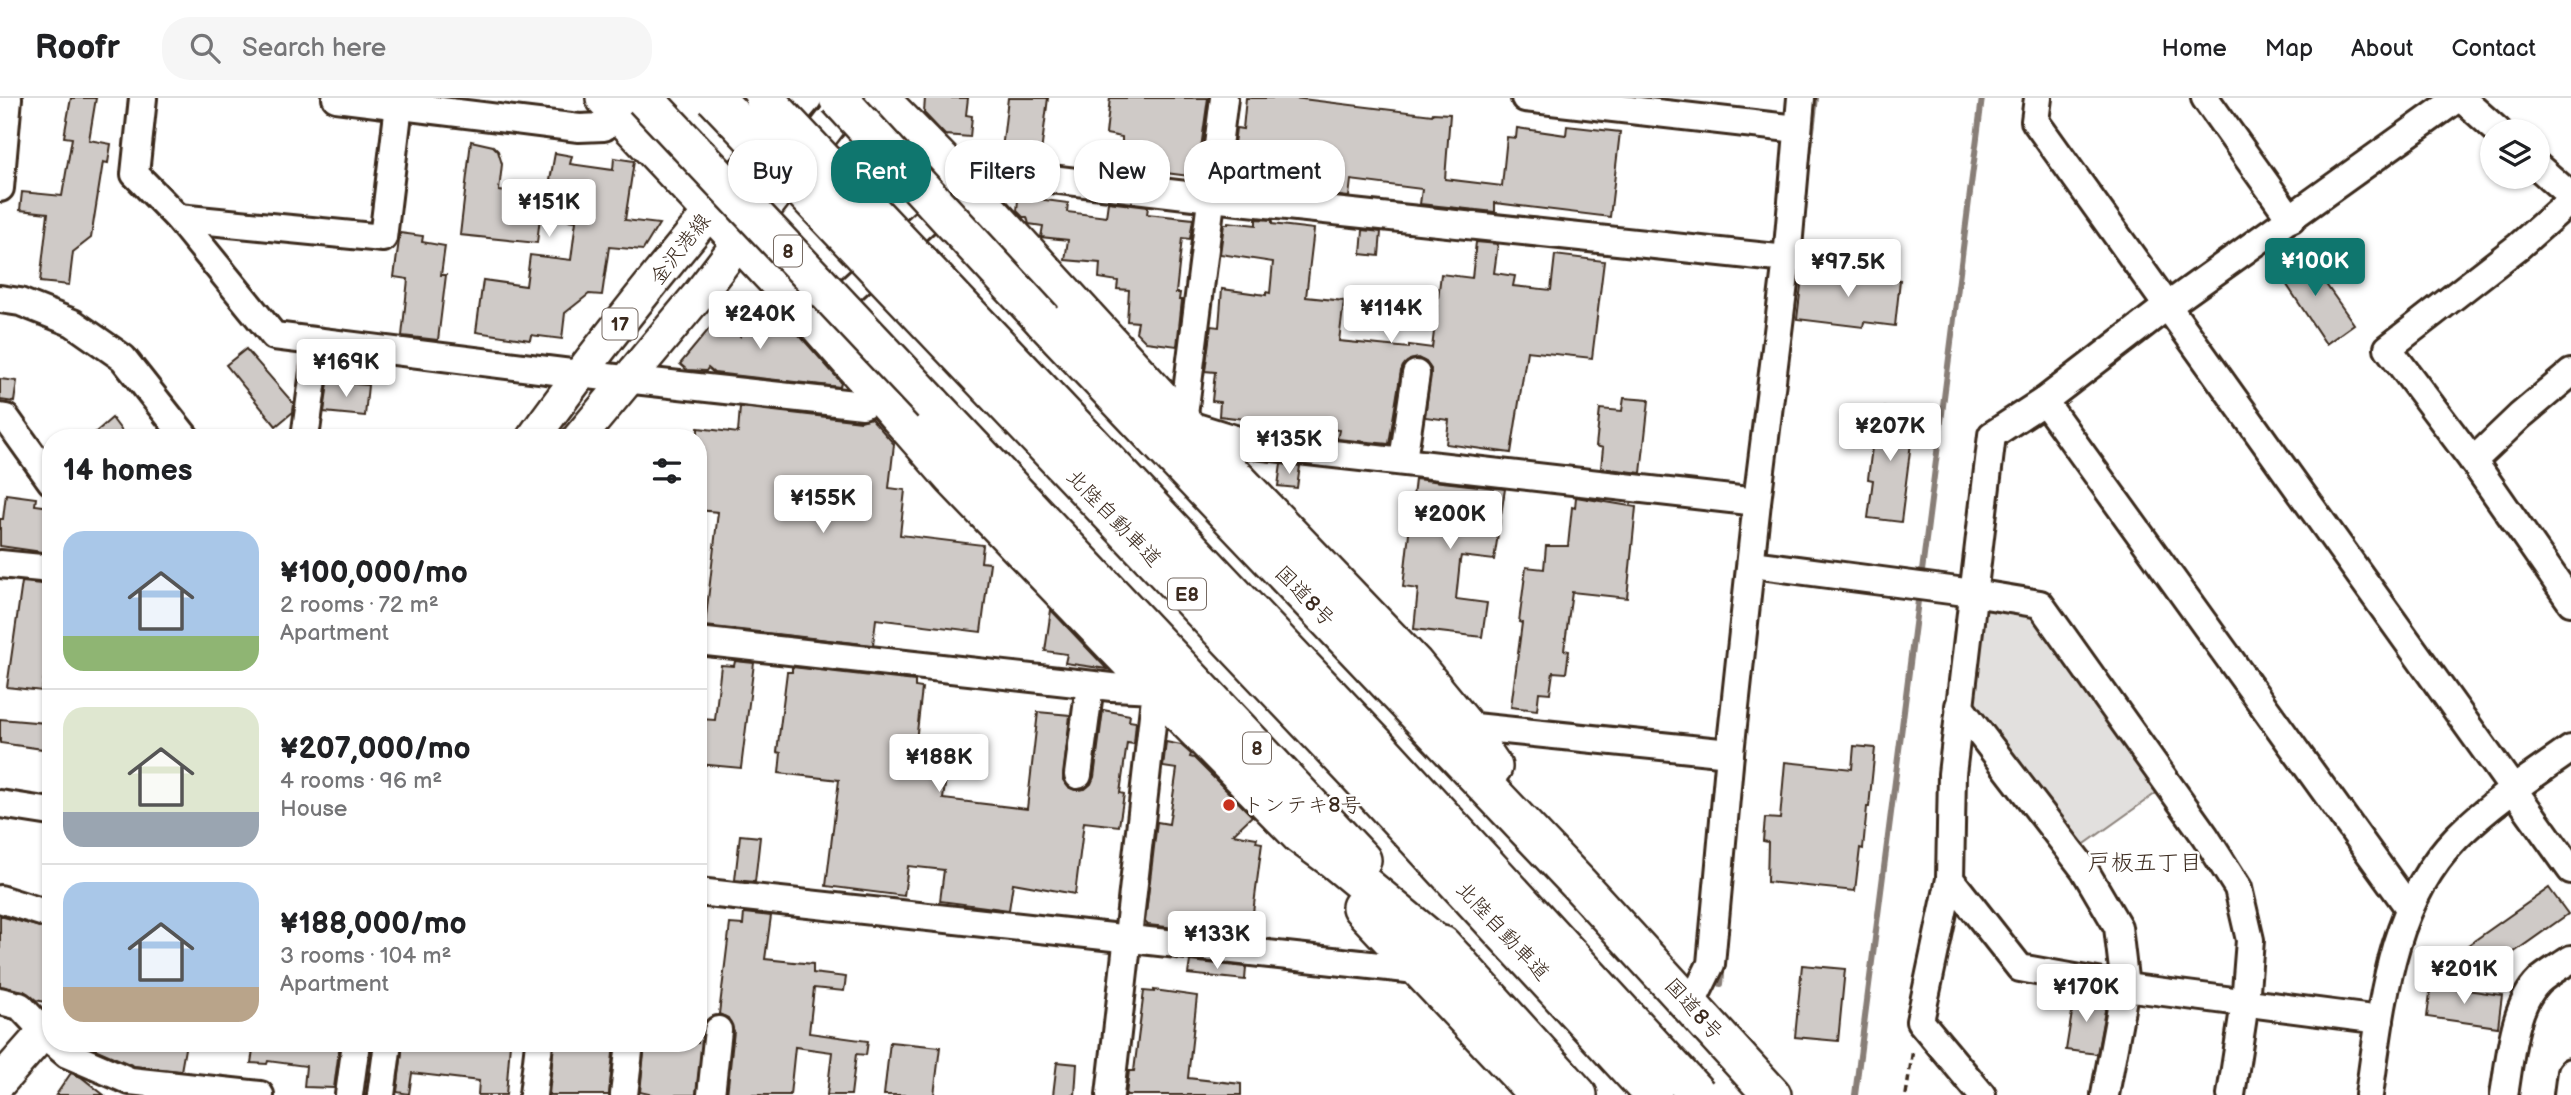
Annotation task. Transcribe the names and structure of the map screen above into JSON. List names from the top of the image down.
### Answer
{
  "streets": {
    "highway": [
      "8",
      "北陸自動車道",
      "E8",
      "国道8号"
    ],
    "main road": ["金沢港線", "17"]
  },
  "districts": ["戸板五丁目"],
  "places": ["トンテキ8号"],
  "page": {
    "header": "Roofr",
    "search": "Search here",
    "nav": [
      "Home",
      "Map",
      "About",
      "Contact"
    ],
    "chip": [
      "Buy",
      "Rent",
      "Filters",
      "New",
      "Apartment"
    ],
    "price": [
      "¥151K",
      "¥100K",
      "¥97.5K",
      "¥114K",
      "¥240K",
      "¥169K",
      "¥207K",
      "¥135K",
      "¥155K",
      "¥200K",
      "¥188K",
      "¥133K",
      "¥201K",
      "¥170K"
    ],
    "heading": "14 homes",
    "list": [
      {
        "name": "¥100,000/mo",
        "note": "2 rooms · 72 m² · Apartment"
      },
      {
        "name": "¥207,000/mo",
        "note": "4 rooms · 96 m² · House"
      },
      {
        "name": "¥188,000/mo",
        "note": "3 rooms · 104 m² · Apartment"
      }
    ]
  }
}
